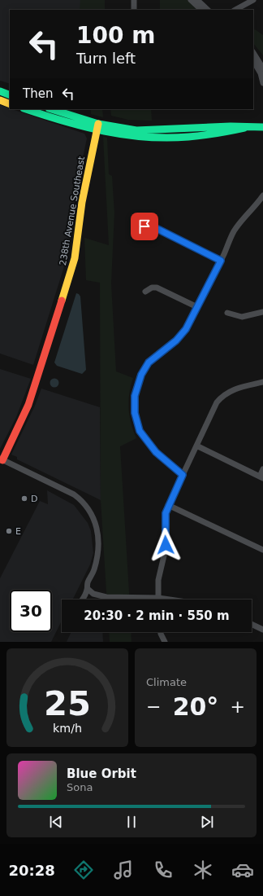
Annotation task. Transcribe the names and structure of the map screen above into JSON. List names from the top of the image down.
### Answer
{
  "streets": {
    "street": ["238th Avenue Southeast"]
  },
  "places": ["D", "E"],
  "page": {
    "turn": ["100 m", "Turn left"],
    "then": "Then",
    "limit": "30",
    "trip": "20:30 · 2 min · 550 m",
    "tile": "Climate",
    "heat": ["−", "20°", "+"],
    "song": ["Blue Orbit", "Sona"],
    "tabs": "20:28",
    "gauge": ["25", "km/h"]
  }
}
